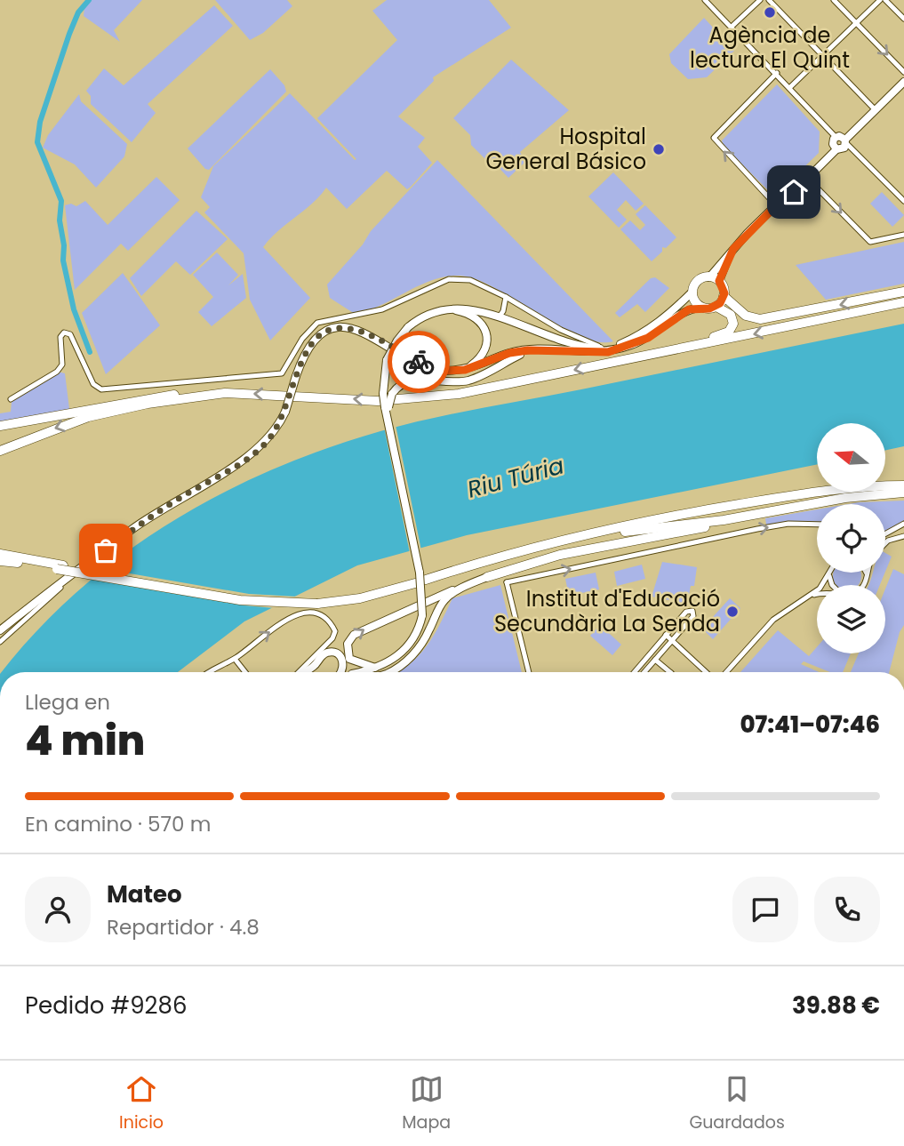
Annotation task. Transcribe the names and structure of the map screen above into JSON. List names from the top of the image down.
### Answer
{
  "water": ["Riu Túria"],
  "places": ["Agència de lectura El Quint", "Hospital General Básico", "Institut d'Educació Secundària La Senda"],
  "north": "left",
  "page": {
    "heading": ["4 min", "Llega en", "07:41–07:46"],
    "panel": [
      "Mateo",
      "Repartidor · 4.8",
      "Pedido #9286",
      "39.88 €"
    ],
    "bar": "En camino · 570 m",
    "tabs": ["Inicio", "Mapa", "Guardados"]
  }
}
